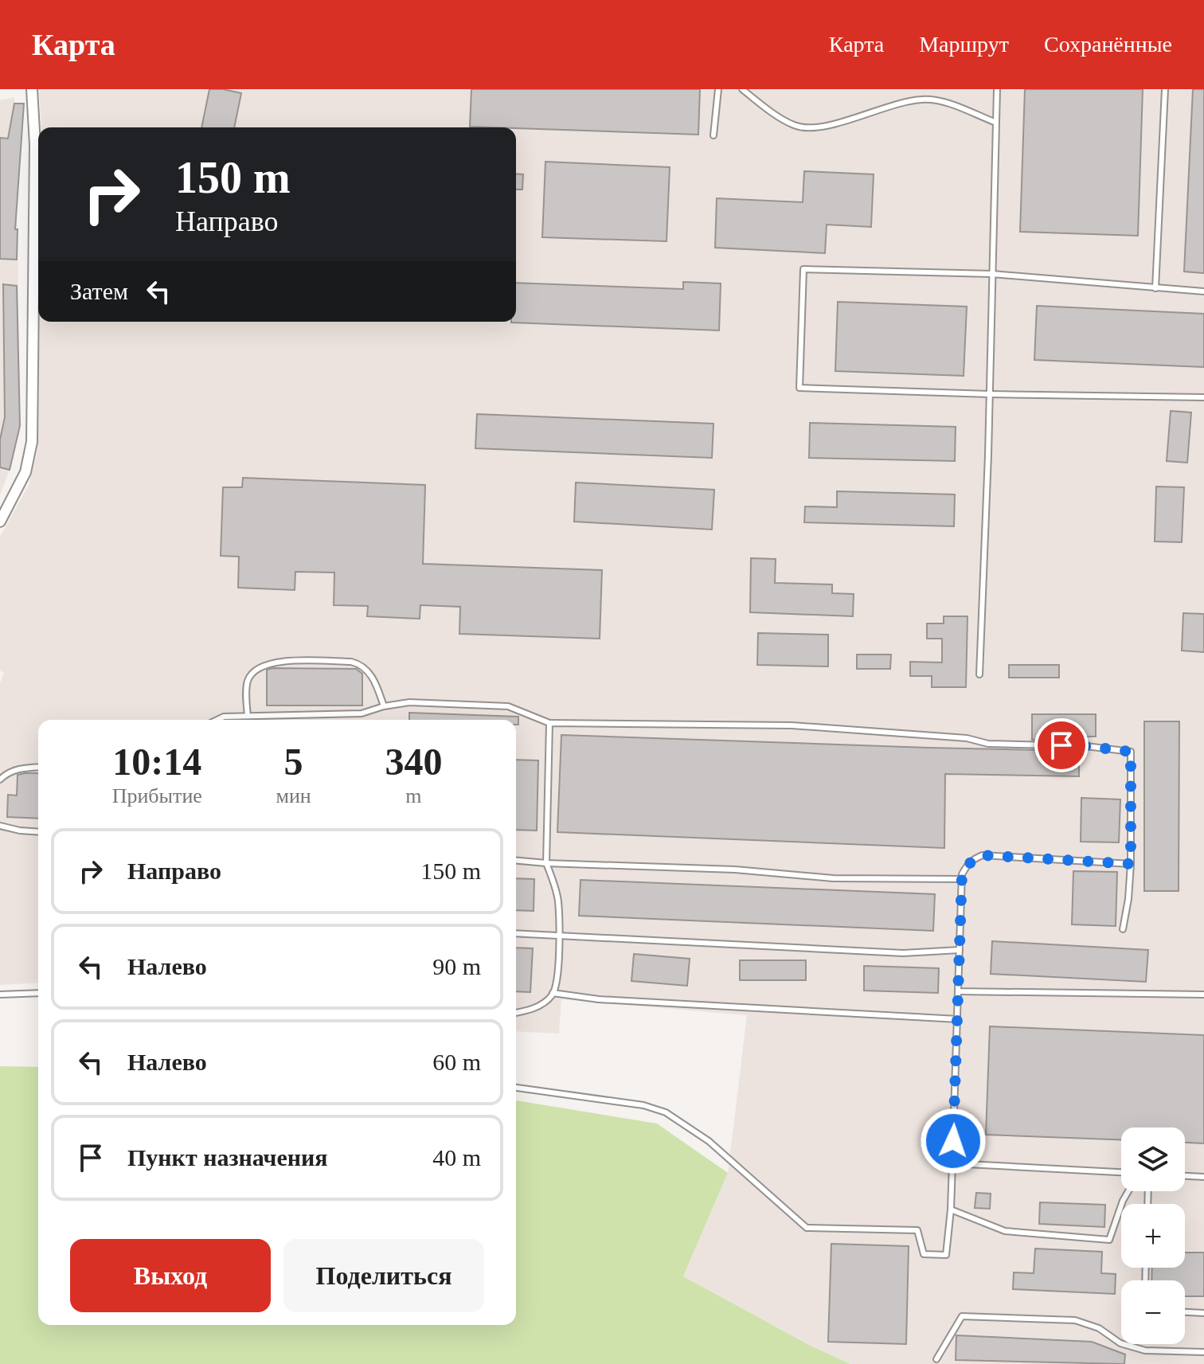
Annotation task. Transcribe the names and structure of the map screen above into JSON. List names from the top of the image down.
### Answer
{
  "page": {
    "header": "Карта",
    "nav": ["Карта", "Маршрут", "Сохранённые"],
    "turn": ["150 m", "Направо"],
    "then": "Затем",
    "eta": [
      "10:14",
      "Прибытие",
      "5",
      "мин",
      "340",
      "m"
    ],
    "list": [
      {
        "name": "Направо",
        "value": "150 m"
      },
      {
        "name": "Налево",
        "value": "90 m"
      },
      {
        "name": "Налево",
        "value": "60 m"
      },
      {
        "name": "Пункт назначения",
        "value": "40 m"
      }
    ],
    "map_buttons": ["+", "−"],
    "buttons": ["Выход", "Поделиться"]
  }
}
